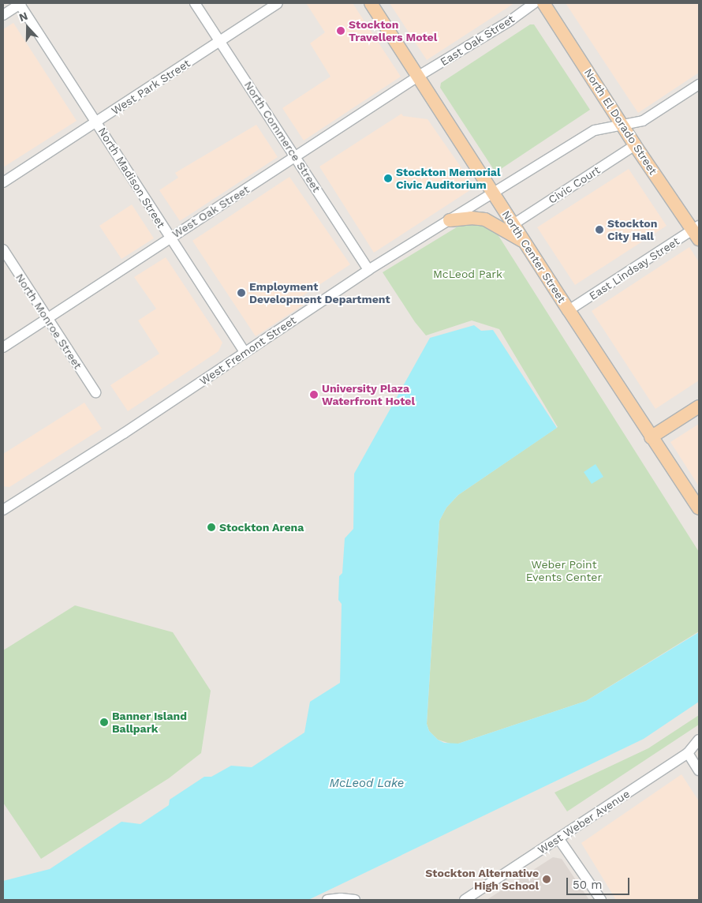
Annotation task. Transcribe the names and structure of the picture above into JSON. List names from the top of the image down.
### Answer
{
  "streets": {
    "main road": ["North El Dorado Street", "North Center Street"],
    "street": [
      "East Oak Street",
      "West Park Street",
      "North Commerce Street",
      "North Madison Street",
      "Civic Court",
      "West Oak Street",
      "East Lindsay Street",
      "North Monroe Street",
      "West Fremont Street",
      "West Weber Avenue"
    ]
  },
  "crossings": [
    ["East Oak Street", "West Oak Street"],
    ["East Oak Street", "North Center Street"],
    ["West Park Street", "North Commerce Street"],
    ["West Park Street", "North Madison Street"],
    ["North El Dorado Street", "Civic Court"],
    ["North El Dorado Street", "East Lindsay Street"],
    ["North El Dorado Street", "West Fremont Street"],
    ["North Commerce Street", "West Oak Street"],
    ["North Commerce Street", "West Fremont Street"],
    ["North Madison Street", "West Oak Street"],
    ["North Madison Street", "West Fremont Street"],
    ["Civic Court", "North Center Street"],
    ["West Oak Street", "North Center Street"],
    ["West Oak Street", "North Monroe Street"],
    ["North Center Street", "East Lindsay Street"],
    ["North Center Street", "West Fremont Street"]
  ],
  "water": ["McLeod Lake"],
  "parks": ["McLeod Park", "Weber Point Events Center"],
  "places": [
    "Stockton Travellers Motel",
    "Stockton Memorial Civic Auditorium",
    "Stockton City Hall",
    "Employment Development Department",
    "University Plaza Waterfront Hotel",
    "Stockton Arena",
    "Banner Island Ballpark",
    "Stockton Alternative High School"
  ],
  "scale_bar": "50 m",
  "north": "top"
}
